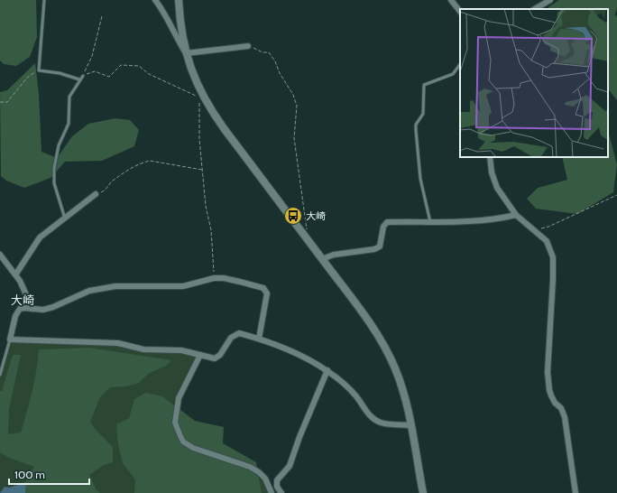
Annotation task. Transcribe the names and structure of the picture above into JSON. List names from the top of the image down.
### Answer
{
  "districts": ["大崎"],
  "places": {
    "bus stop": ["大崎"]
  },
  "scale_bar": "100 m"
}
